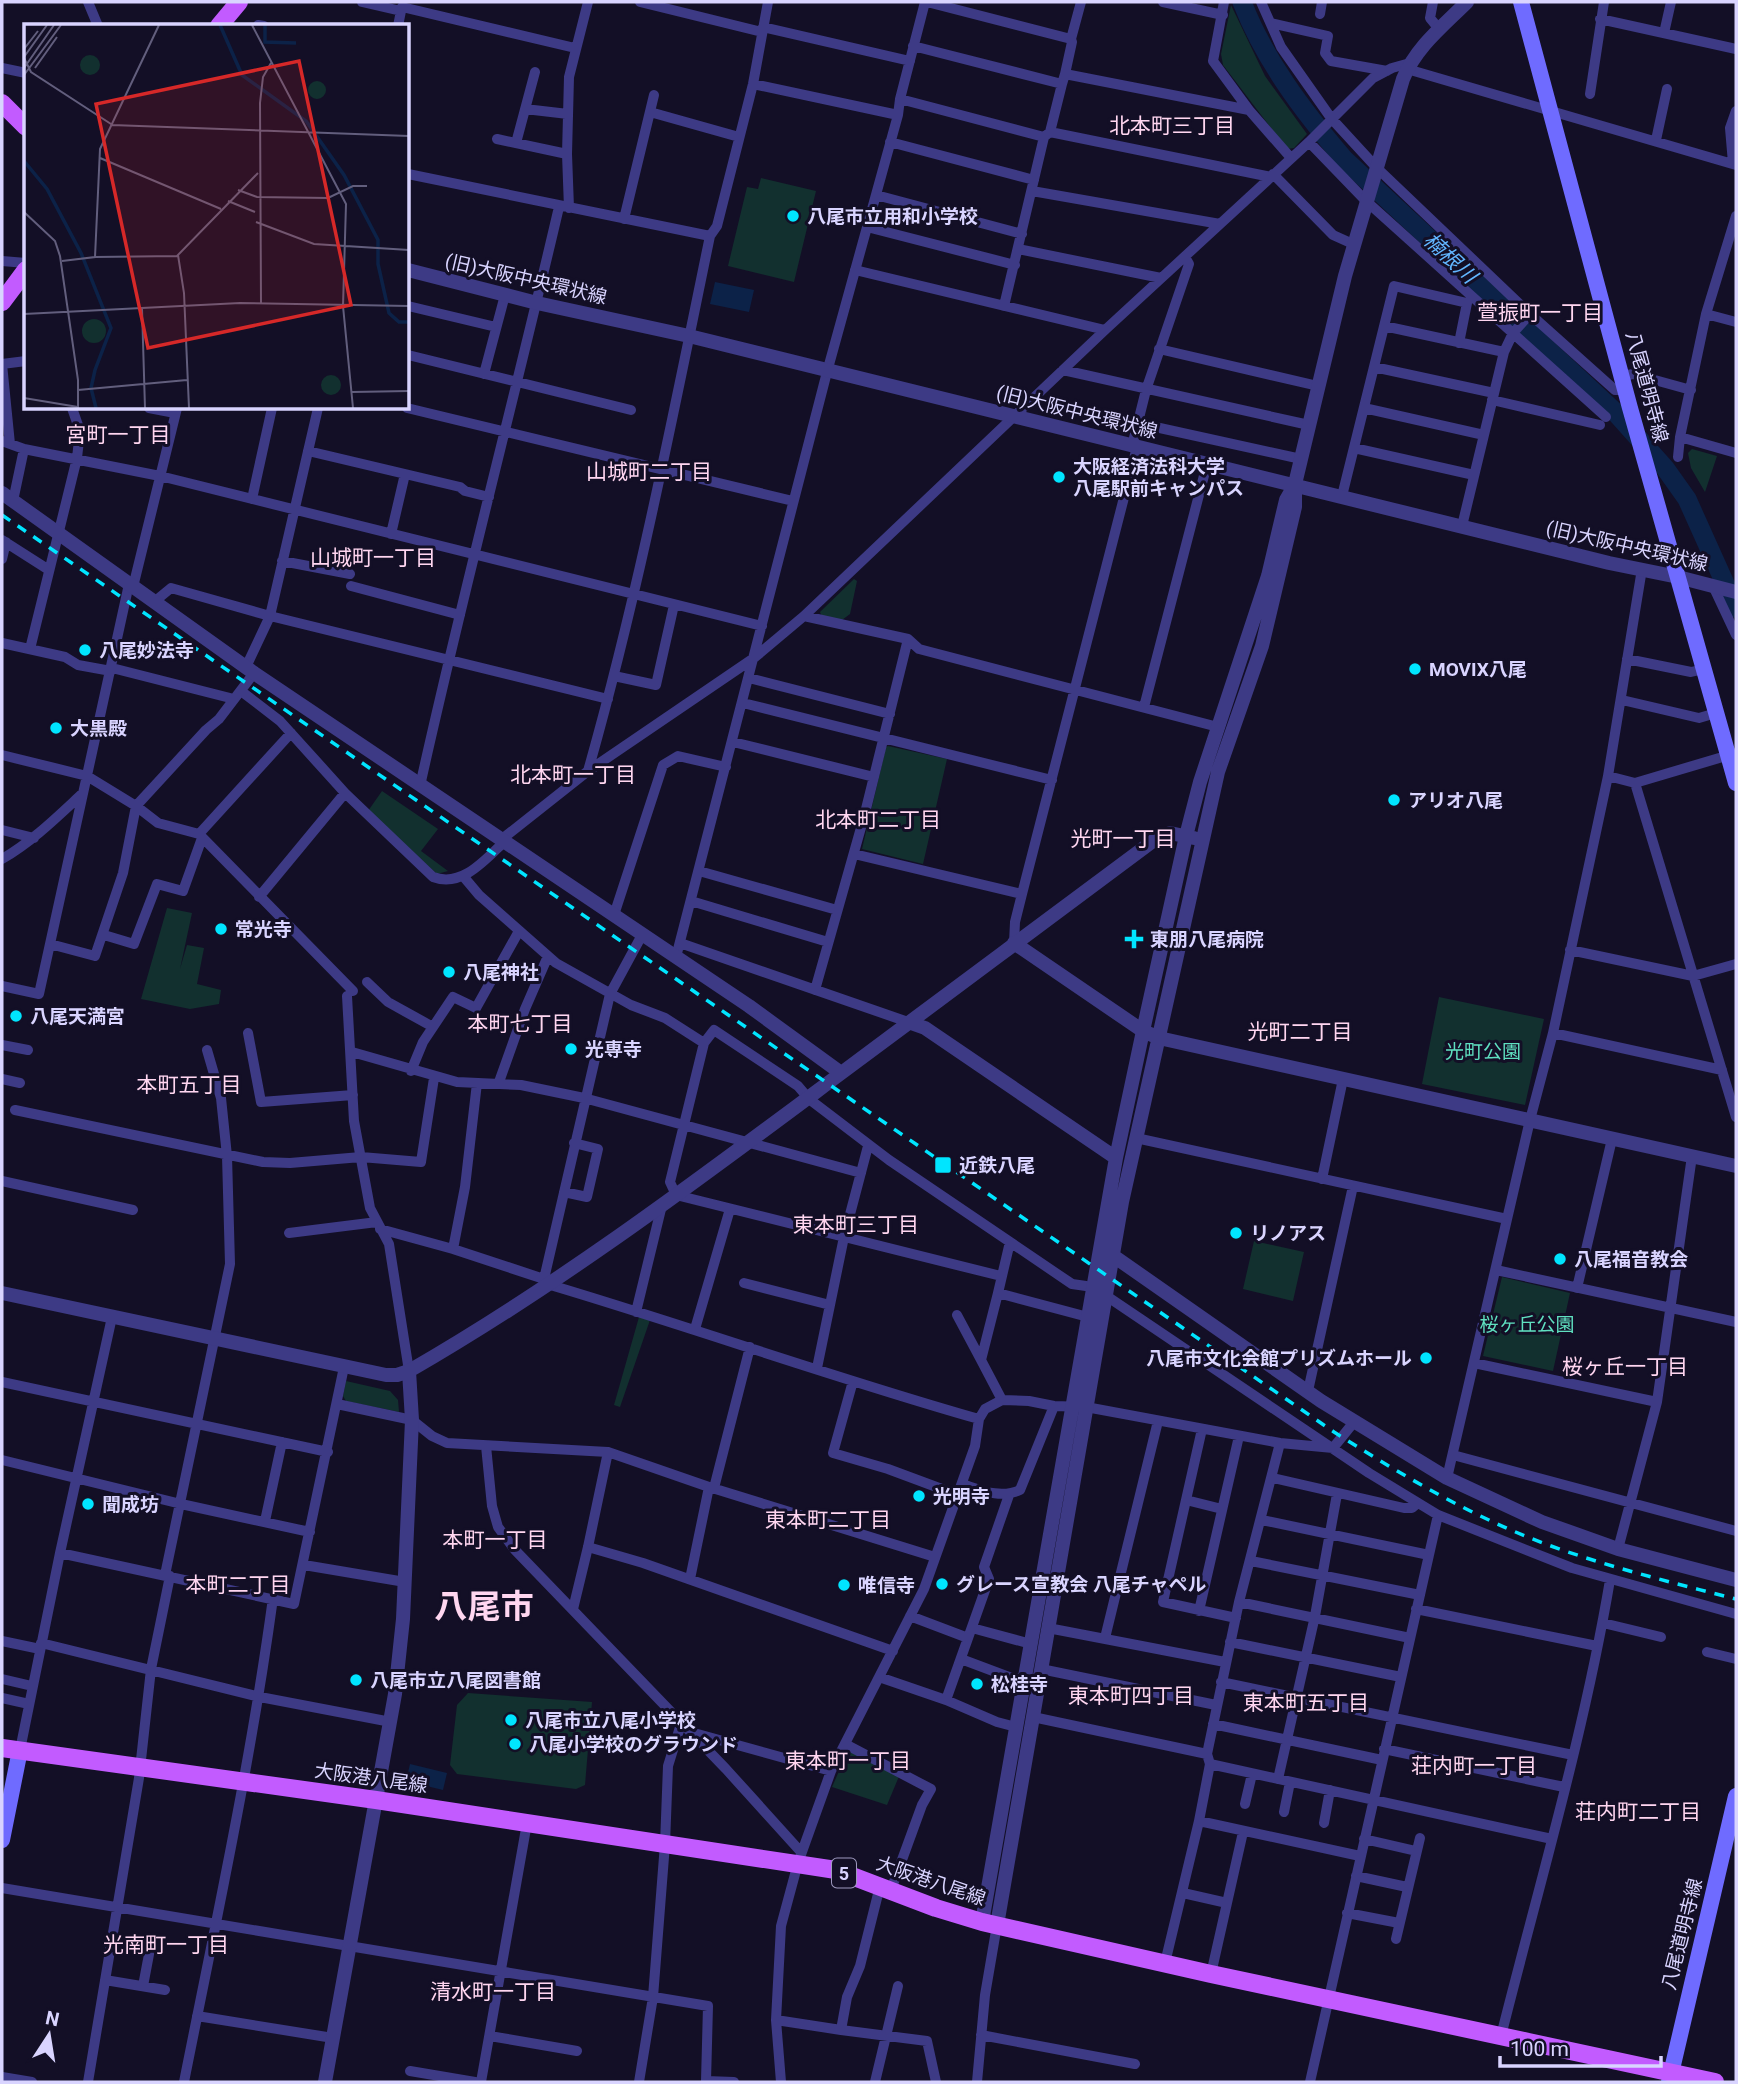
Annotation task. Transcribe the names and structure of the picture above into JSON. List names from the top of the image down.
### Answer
{
  "streets": {
    "main road": ["八尾道明寺線", "大阪港八尾線", "5"],
    "street": ["(旧)大阪中央環状線"]
  },
  "crossings": [
    ["(旧)大阪中央環状線", "八尾道明寺線"],
    ["八尾道明寺線", "大阪港八尾線"]
  ],
  "districts": [
    "北本町三丁目",
    "萱振町一丁目",
    "宮町一丁目",
    "山城町二丁目",
    "山城町一丁目",
    "北本町一丁目",
    "北本町二丁目",
    "光町一丁目",
    "本町七丁目",
    "光町二丁目",
    "本町五丁目",
    "東本町三丁目",
    "桜ヶ丘一丁目",
    "東本町二丁目",
    "本町一丁目",
    "本町二丁目",
    "八尾市",
    "東本町四丁目",
    "東本町五丁目",
    "東本町一丁目",
    "荘内町一丁目",
    "荘内町二丁目",
    "光南町一丁目",
    "清水町一丁目"
  ],
  "water": ["楠根川"],
  "parks": ["光町公園", "桜ヶ丘公園"],
  "places": {
    "other": [
      "八尾市立用和小学校",
      "大阪経済法科大学 八尾駅前キャンパス",
      "八尾妙法寺",
      "MOVIX八尾",
      "大黒殿",
      "アリオ八尾",
      "常光寺",
      "八尾神社",
      "八尾天満宮",
      "光専寺",
      "リノアス",
      "八尾福音教会",
      "八尾市文化会館プリズムホール",
      "光明寺",
      "聞成坊",
      "グレース宣教会 八尾チャペル",
      "唯信寺",
      "八尾市立八尾図書館",
      "松桂寺",
      "八尾市立八尾小学校",
      "八尾小学校のグラウンド"
    ],
    "health": ["東朋八尾病院"],
    "transit": ["近鉄八尾"]
  },
  "scale_bar": "100 m",
  "north": "top"
}
